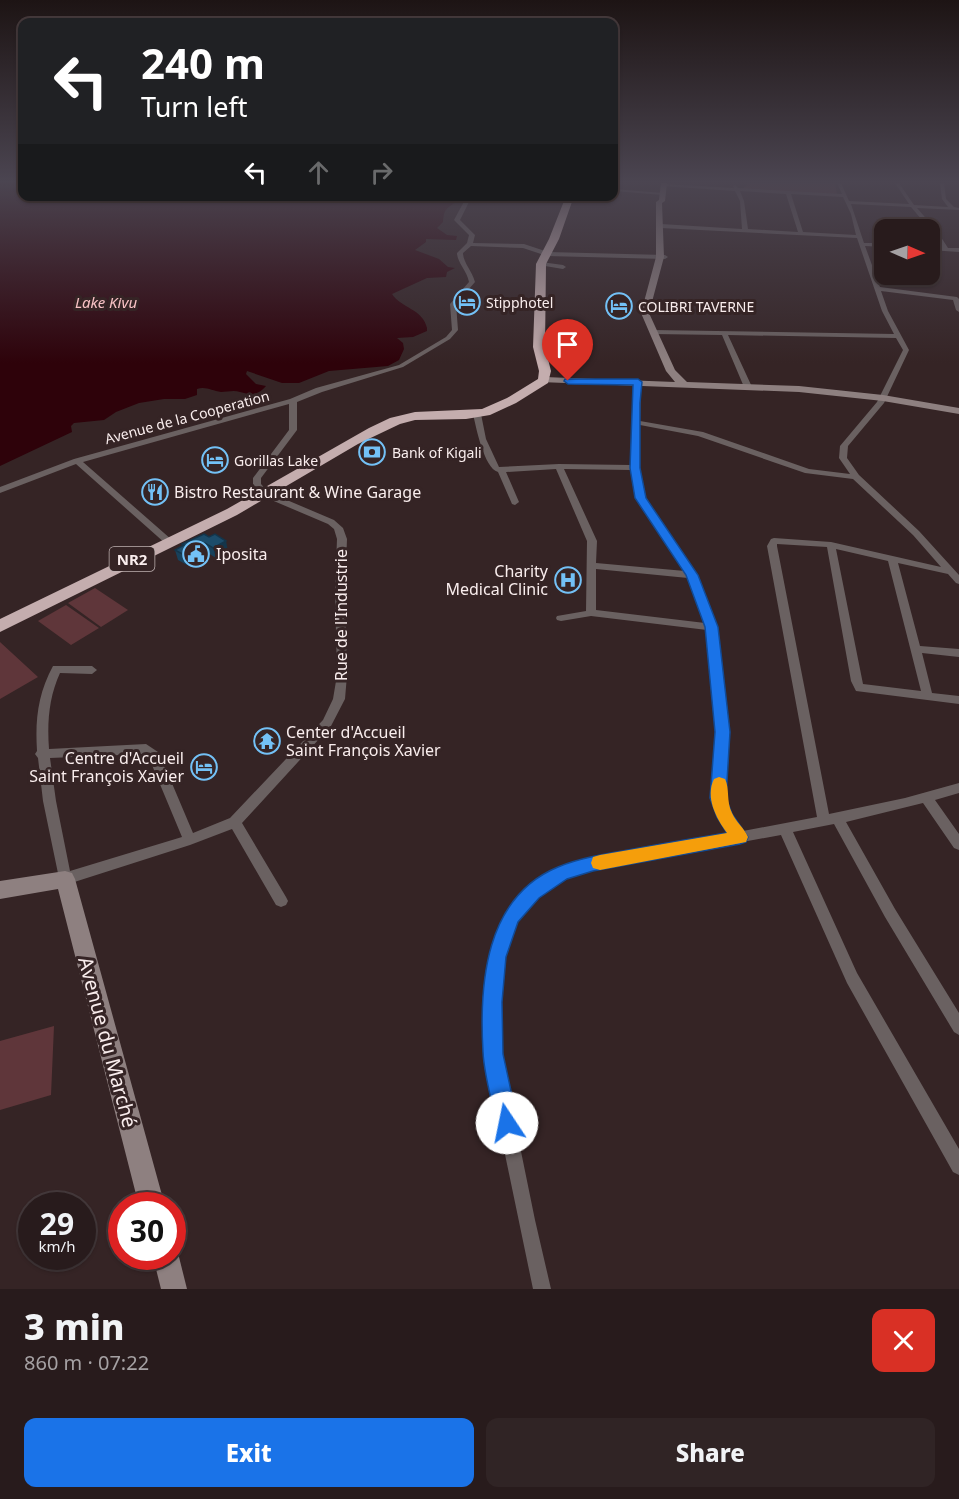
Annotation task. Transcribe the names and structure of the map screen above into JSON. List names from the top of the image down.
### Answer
{
  "streets": {
    "highway": ["NR2"],
    "street": ["Avenue de la Cooperation", "Rue de l'Industrie", "Avenue du Marché"]
  },
  "crossings": [
    ["NR2", "Rue de l'Industrie"],
    ["Rue de l'Industrie", "Avenue du Marché"]
  ],
  "water": ["Lake Kivu"],
  "places": {
    "hotel": [
      "Stipphotel",
      "COLIBRI TAVERNE",
      "Gorillas Lake",
      "Centre d'Accueil Saint François Xavier"
    ],
    "bank": ["Bank of Kigali"],
    "restaurant": ["Bistro Restaurant & Wine Garage"],
    "public building": ["Iposita"],
    "hospital": ["Charity Medical Clinic"],
    "temple": ["Center d'Accueil Saint François Xavier"]
  },
  "north": "right",
  "page": {
    "turn": ["240 m", "Turn left"],
    "speed": "29 km/h",
    "limit": "30",
    "heading": ["3 min", "860 m · 07:22"],
    "buttons": ["Exit", "Share"]
  }
}
